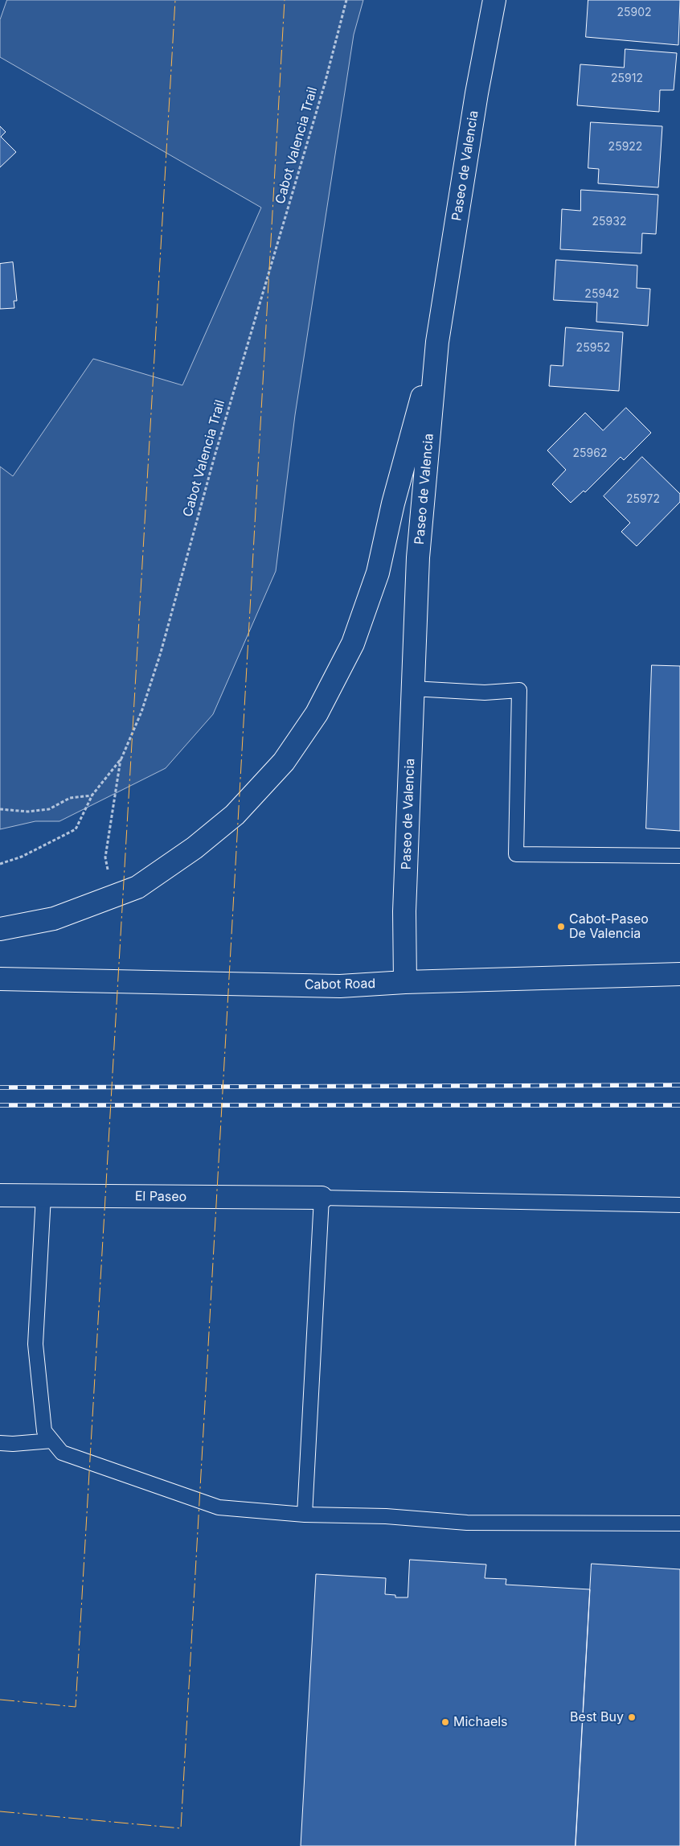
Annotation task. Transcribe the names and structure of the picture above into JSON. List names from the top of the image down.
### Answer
{
  "streets": {
    "main road": ["Paseo de Valencia", "Cabot Road", "El Paseo"],
    "path": ["Cabot Valencia Trail"]
  },
  "crossings": [
    ["Paseo de Valencia", "Cabot Road"]
  ],
  "places": ["Cabot-Paseo De Valencia", "Best Buy", "Michaels"],
  "house_numbers": [
    "25902",
    "25912",
    "25922",
    "25932",
    "25942",
    "25952",
    "25962",
    "25972"
  ]
}
